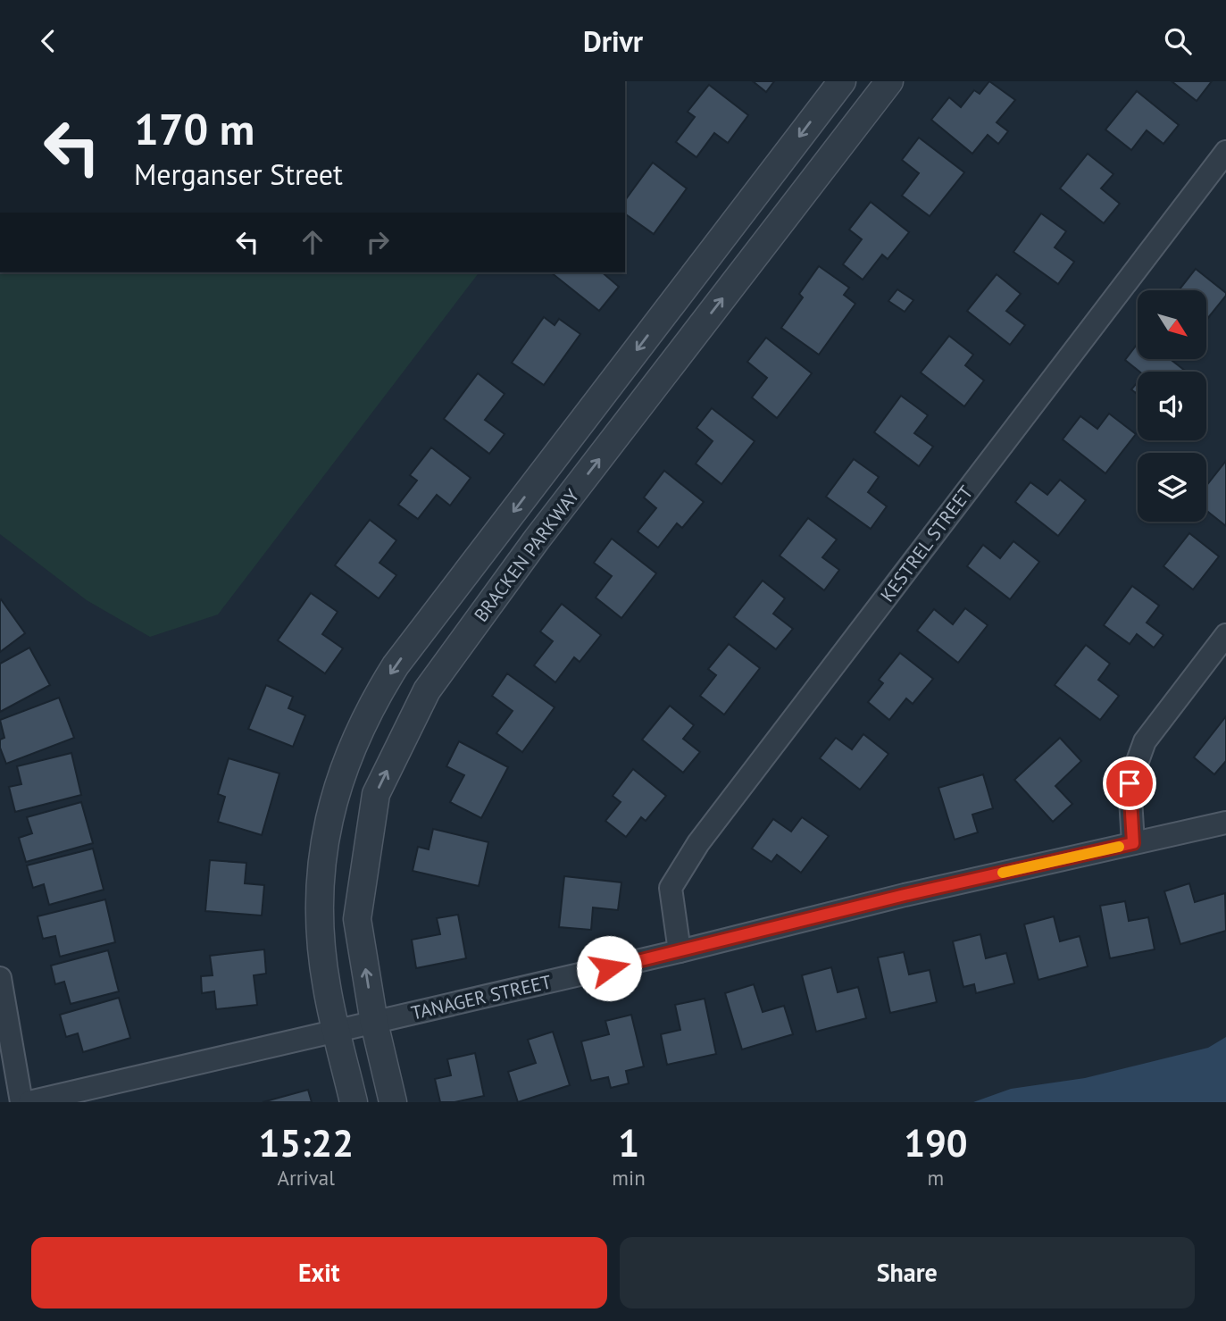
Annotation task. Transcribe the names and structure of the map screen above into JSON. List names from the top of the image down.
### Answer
{
  "streets": {
    "street": ["KESTREL STREET", "BRACKEN PARKWAY", "TANAGER STREET"]
  },
  "crossings": [
    ["KESTREL STREET", "TANAGER STREET"],
    ["BRACKEN PARKWAY", "TANAGER STREET"]
  ],
  "north": "bottom right",
  "page": {
    "header": "Drivr",
    "turn": ["170 m", "Merganser Street"],
    "eta": [
      "15:22",
      "Arrival",
      "1",
      "min",
      "190",
      "m"
    ],
    "buttons": ["Exit", "Share"]
  }
}
